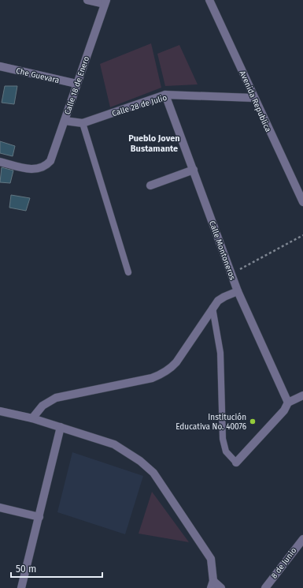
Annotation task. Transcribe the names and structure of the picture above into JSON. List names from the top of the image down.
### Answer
{
  "streets": {
    "street": [
      "Che Guevara",
      "Calle 18 de Enero",
      "Avenida Republica",
      "Calle 28 de Julio",
      "Calle Montoneros",
      "8 de Junio"
    ]
  },
  "crossings": [
    ["Che Guevara", "Calle 18 de Enero"],
    ["Calle 18 de Enero", "Calle 28 de Julio"],
    ["Avenida Republica", "Calle 28 de Julio"],
    ["Calle 28 de Julio", "Calle Montoneros"]
  ],
  "districts": ["Pueblo Joven Bustamante"],
  "places": ["Institución Educativa No. 40076"],
  "scale_bar": "50 m"
}
